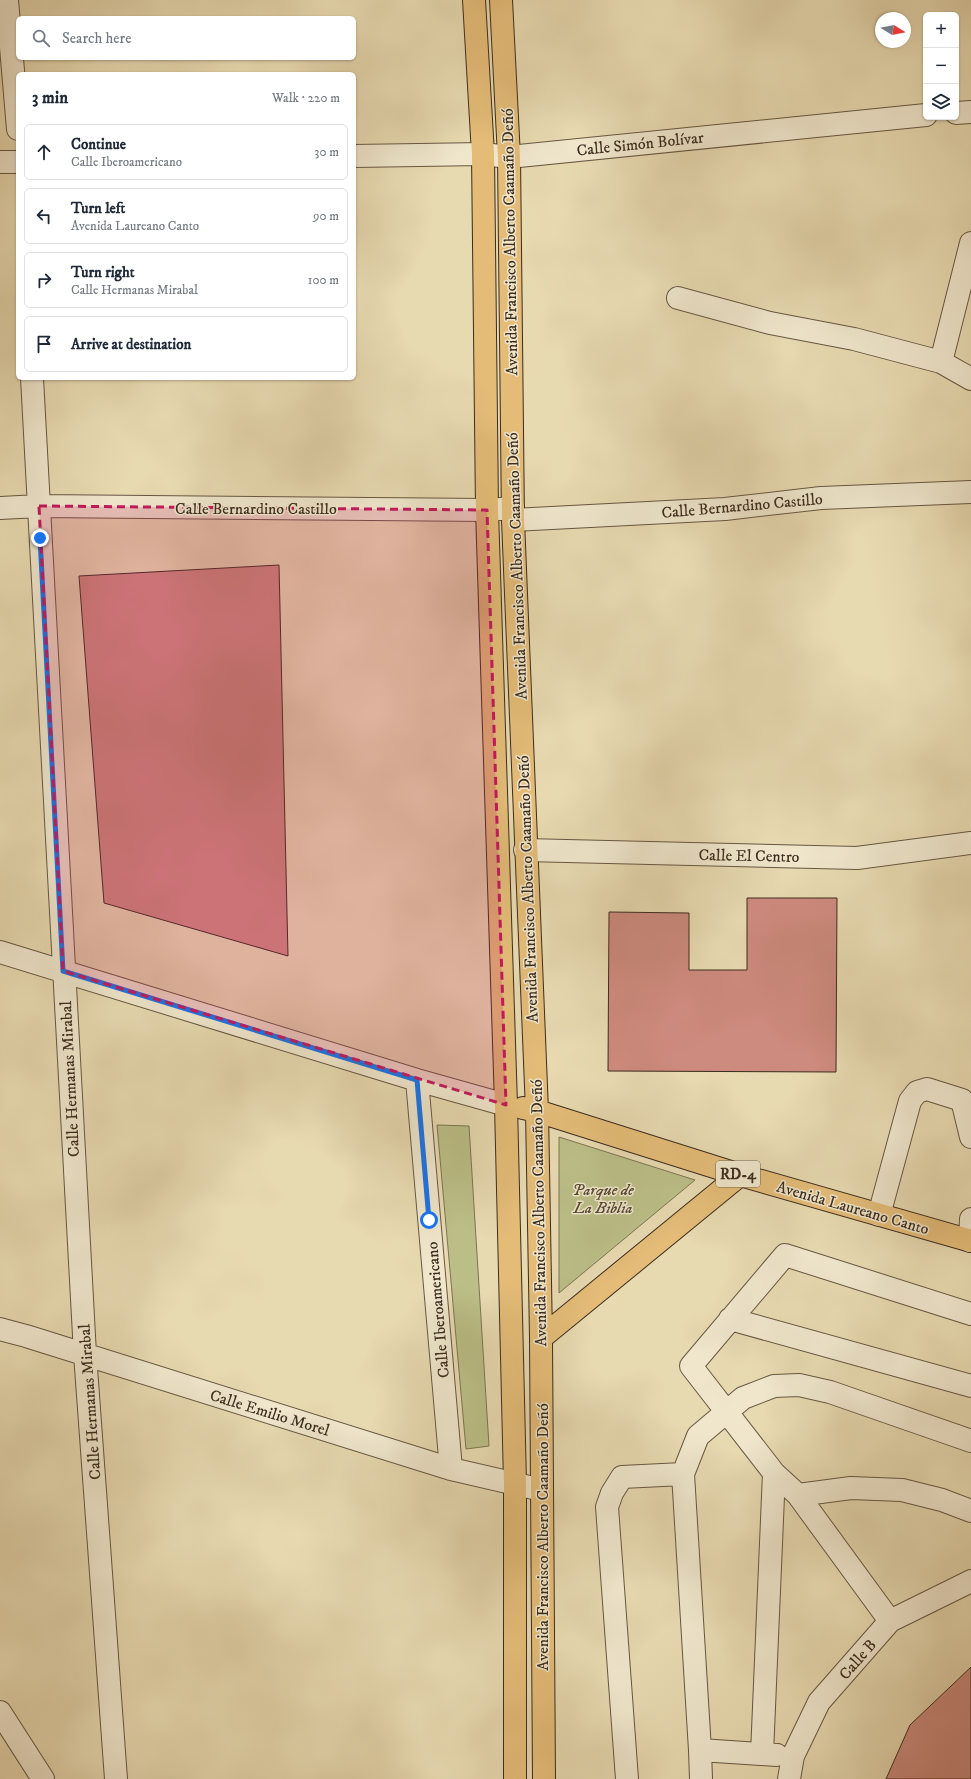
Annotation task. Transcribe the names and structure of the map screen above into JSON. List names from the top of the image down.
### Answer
{
  "streets": {
    "main road": ["Avenida Francisco Alberto Caamaño Deñó", "RD-4", "Avenida Laureano Canto"],
    "street": [
      "Calle Simón Bolívar",
      "Calle Bernardino Castillo",
      "Calle El Centro",
      "Calle Hermanas Mirabal",
      "Calle Iberoamericano",
      "Calle Emilio Morel",
      "Calle B"
    ]
  },
  "crossings": [
    ["Calle Simón Bolívar", "Avenida Francisco Alberto Caamaño Deñó"],
    ["Avenida Francisco Alberto Caamaño Deñó", "Calle Bernardino Castillo"],
    ["Avenida Francisco Alberto Caamaño Deñó", "Calle El Centro"],
    ["Avenida Francisco Alberto Caamaño Deñó", "Avenida Laureano Canto"],
    ["Avenida Francisco Alberto Caamaño Deñó", "Calle Emilio Morel"],
    ["Calle Bernardino Castillo", "Calle Hermanas Mirabal"],
    ["Calle Hermanas Mirabal", "Avenida Laureano Canto"],
    ["Calle Hermanas Mirabal", "Calle Emilio Morel"],
    ["Avenida Laureano Canto", "Calle Iberoamericano"],
    ["Calle Iberoamericano", "Calle Emilio Morel"]
  ],
  "parks": ["Parque de La Biblia"],
  "north": "right",
  "page": {
    "map_buttons": ["+", "−"],
    "search": "Search here",
    "heading": ["3 min", "Walk · 220 m"],
    "list": [
      ["Continue", "Calle Iberoamericano", "30 m"],
      ["Turn left", "Avenida Laureano Canto", "90 m"],
      ["Turn right", "Calle Hermanas Mirabal", "100 m"],
      "Arrive at destination"
    ]
  }
}
